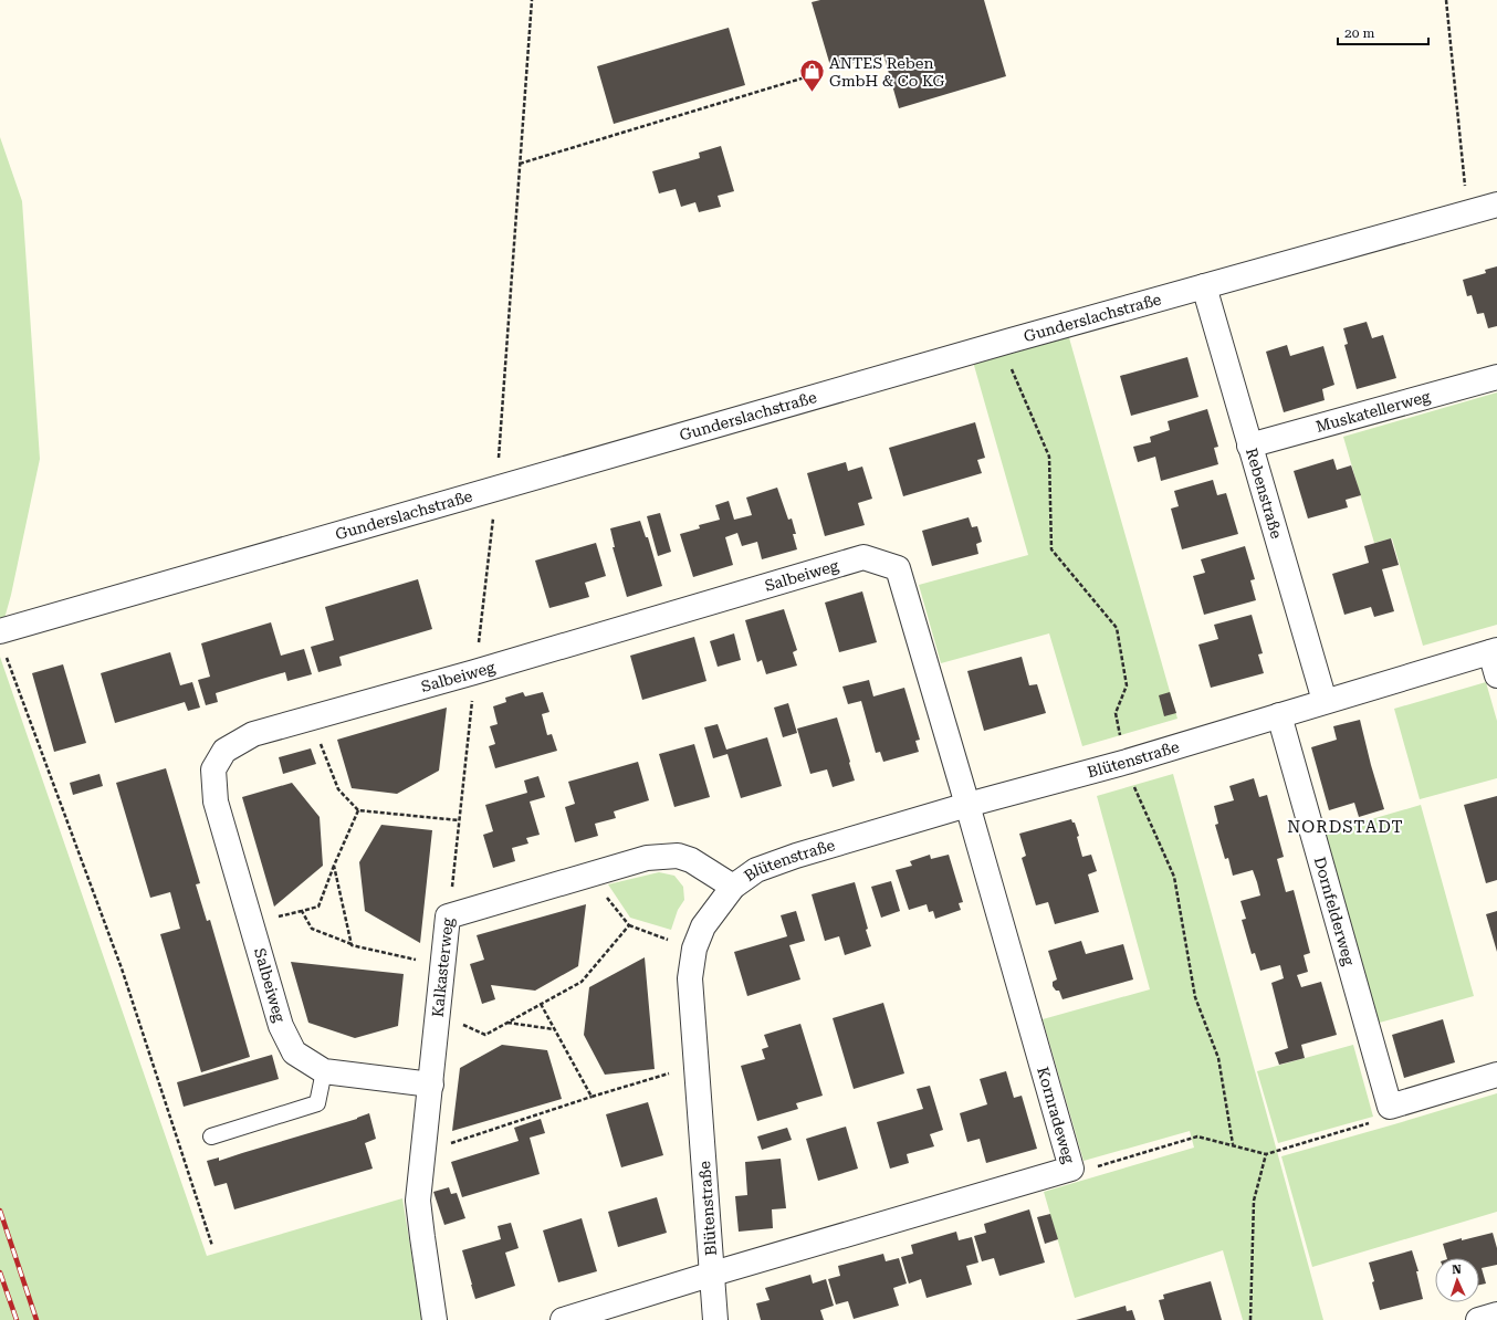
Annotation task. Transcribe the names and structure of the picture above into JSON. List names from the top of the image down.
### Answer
{
  "streets": {
    "street": [
      "Gunderslachstraße",
      "Muskatellerweg",
      "Rebenstraße",
      "Salbeiweg",
      "Blütenstraße",
      "Dornfelderweg",
      "Kalkasterweg",
      "Kornradeweg"
    ]
  },
  "crossings": [
    ["Gunderslachstraße", "Rebenstraße"],
    ["Muskatellerweg", "Rebenstraße"],
    ["Salbeiweg", "Blütenstraße"],
    ["Salbeiweg", "Kalkasterweg"],
    ["Salbeiweg", "Kornradeweg"],
    ["Blütenstraße", "Dornfelderweg"],
    ["Blütenstraße", "Kalkasterweg"],
    ["Blütenstraße", "Kornradeweg"]
  ],
  "districts": ["NORDSTADT"],
  "places": {
    "shop": ["ANTES Reben GmbH & Co KG"]
  },
  "scale_bar": "20 m",
  "north": "top"
}
